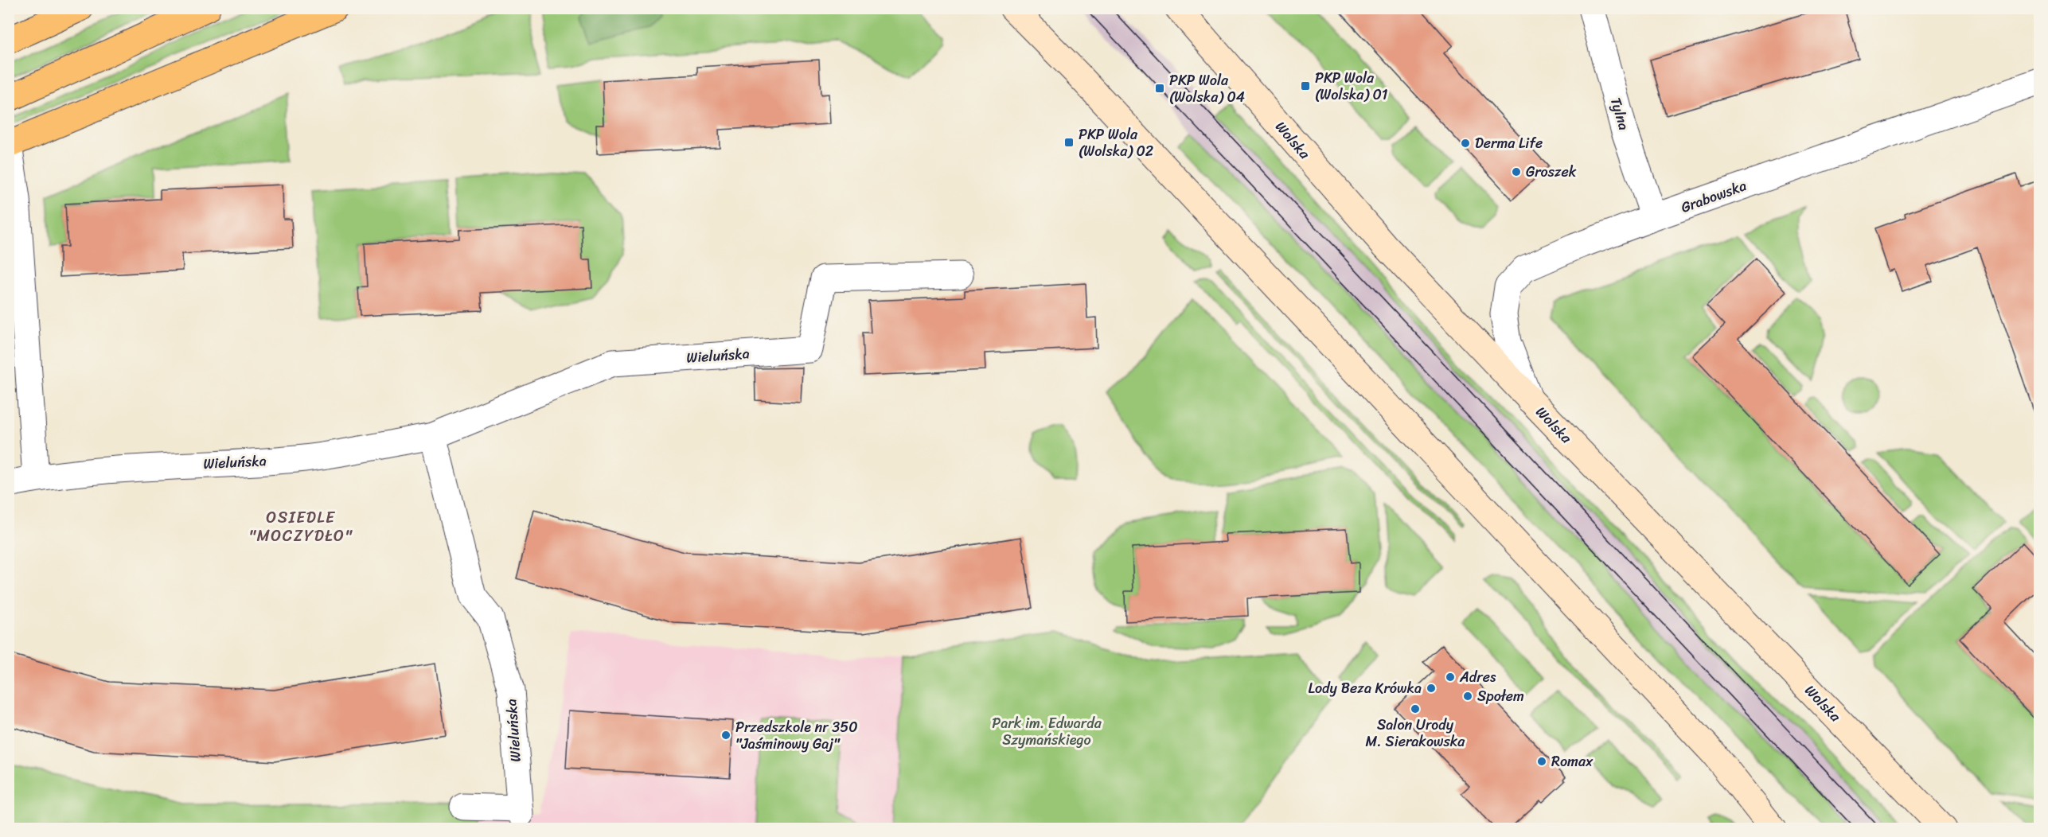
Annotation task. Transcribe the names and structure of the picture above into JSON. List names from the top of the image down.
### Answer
{
  "streets": {
    "main road": ["Wolska"],
    "street": ["Tylna", "Grabowska", "Wieluńska"]
  },
  "crossings": [
    ["Tylna", "Grabowska"],
    ["Wolska", "Grabowska"]
  ],
  "districts": ["OSIEDLE \"MOCZYDŁO\""],
  "parks": ["Park im. Edwarda Szymańskiego"],
  "places": {
    "transit": ["PKP Wola (Wolska) 01", "PKP Wola (Wolska) 04", "PKP Wola (Wolska) 02"],
    "other": [
      "Derma Life",
      "Groszek",
      "Adres",
      "Lody Beza Krówka",
      "Społem",
      "Salon Urody M. Sierakowska",
      "Przedszkole nr 350 \"Jaśminowy Gaj\"",
      "Romax"
    ]
  }
}
